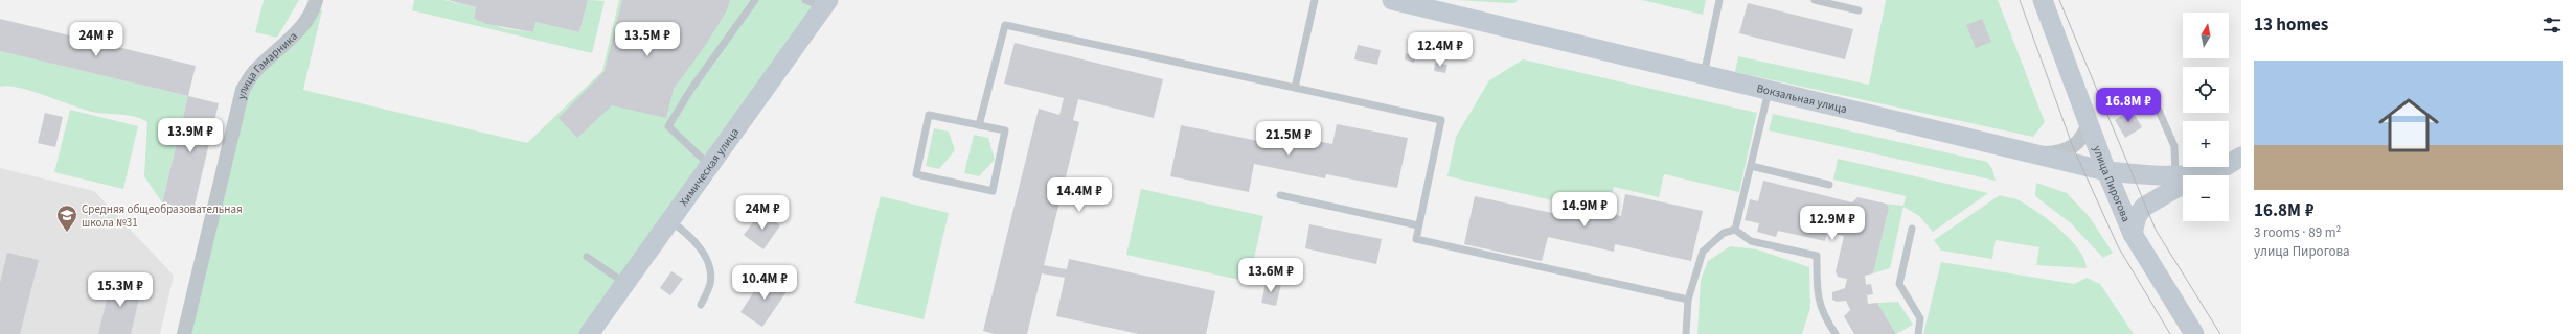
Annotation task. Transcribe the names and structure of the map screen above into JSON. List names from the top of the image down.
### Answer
{
  "streets": {
    "main road": ["Вокзальная улица", "Химическая улица", "улица Пирогова"],
    "street": ["улица Гамарника"]
  },
  "crossings": [
    ["Вокзальная улица", "улица Пирогова"]
  ],
  "places": {
    "school or university": ["Средняя общеобразовательная школа №31"]
  },
  "north": "top",
  "page": {
    "heading": "13 homes",
    "map_buttons": ["+", "−"],
    "price": [
      "24M ₽",
      "13.5M ₽",
      "12.4M ₽",
      "16.8M ₽",
      "13.9M ₽",
      "21.5M ₽",
      "14.4M ₽",
      "14.9M ₽",
      "24M ₽",
      "12.9M ₽",
      "13.6M ₽",
      "10.4M ₽",
      "15.3M ₽"
    ],
    "list": [
      {
        "name": "16.8M ₽",
        "note": "3 rooms · 89 m² · улица Пирогова"
      }
    ]
  }
}
